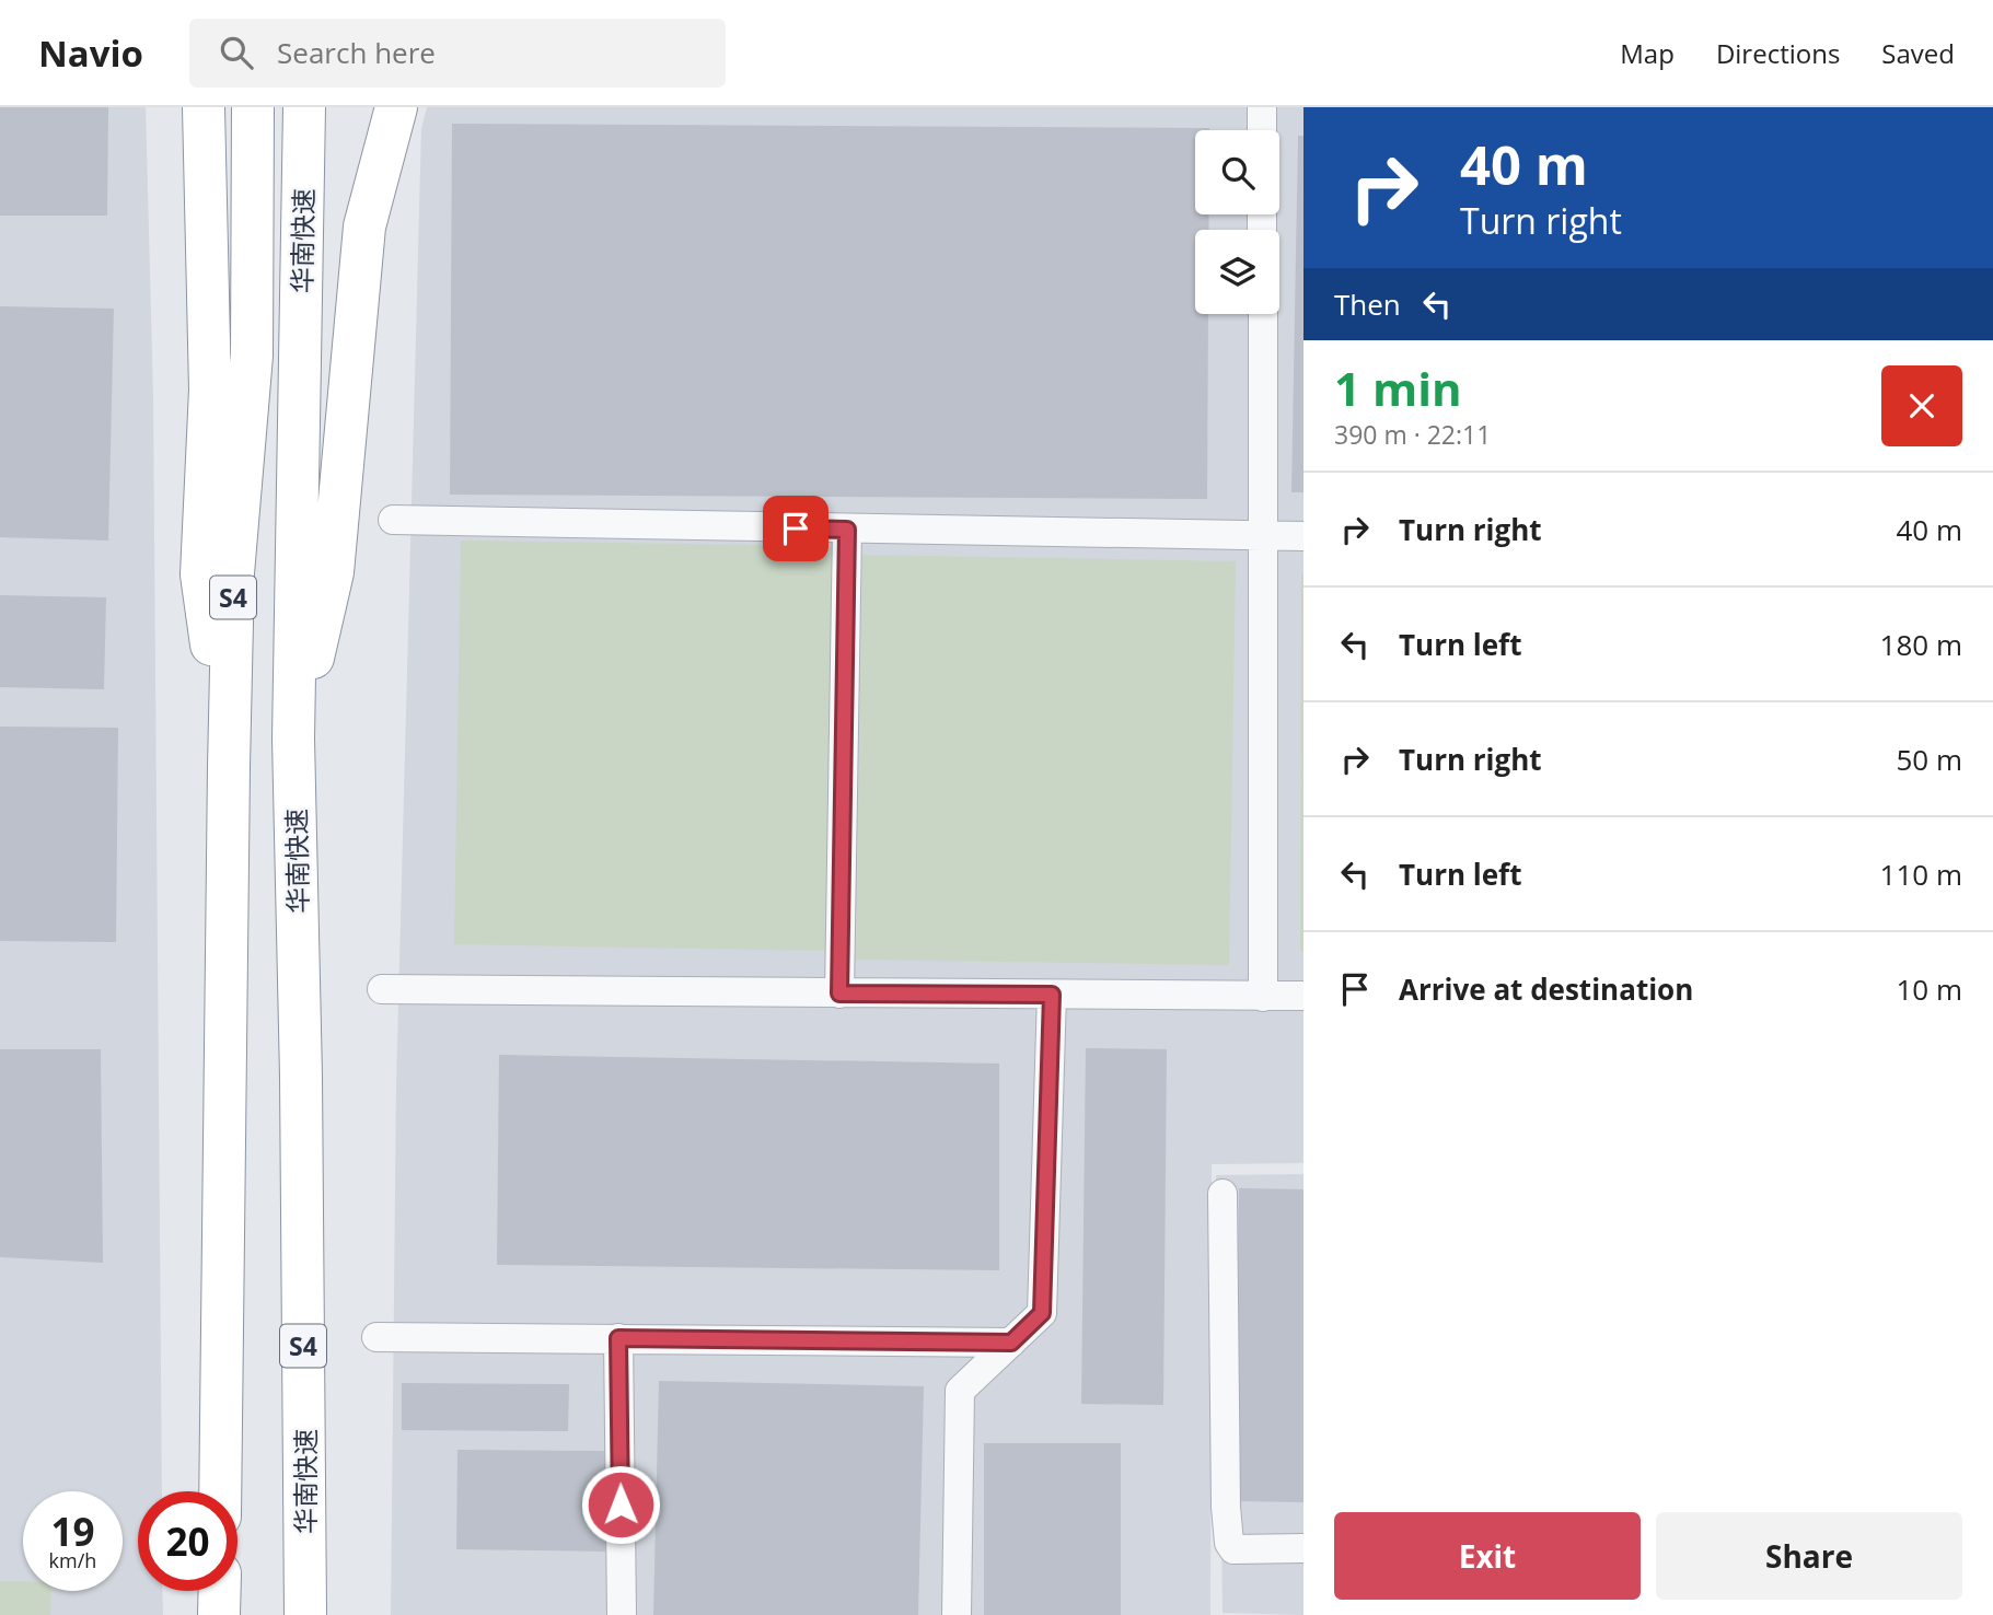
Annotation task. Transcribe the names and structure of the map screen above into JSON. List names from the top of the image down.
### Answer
{
  "streets": {
    "highway": ["华南快速", "S4"]
  },
  "page": {
    "header": "Navio",
    "search": "Search here",
    "nav": ["Map", "Directions", "Saved"],
    "turn": ["40 m", "Turn right"],
    "then": "Then",
    "heading": ["1 min", "390 m · 22:11"],
    "list": [
      {
        "name": "Turn right",
        "value": "40 m"
      },
      {
        "name": "Turn left",
        "value": "180 m"
      },
      {
        "name": "Turn right",
        "value": "50 m"
      },
      {
        "name": "Turn left",
        "value": "110 m"
      },
      {
        "name": "Arrive at destination",
        "value": "10 m"
      }
    ],
    "speed": "19 km/h",
    "limit": "20",
    "buttons": ["Exit", "Share"]
  }
}
